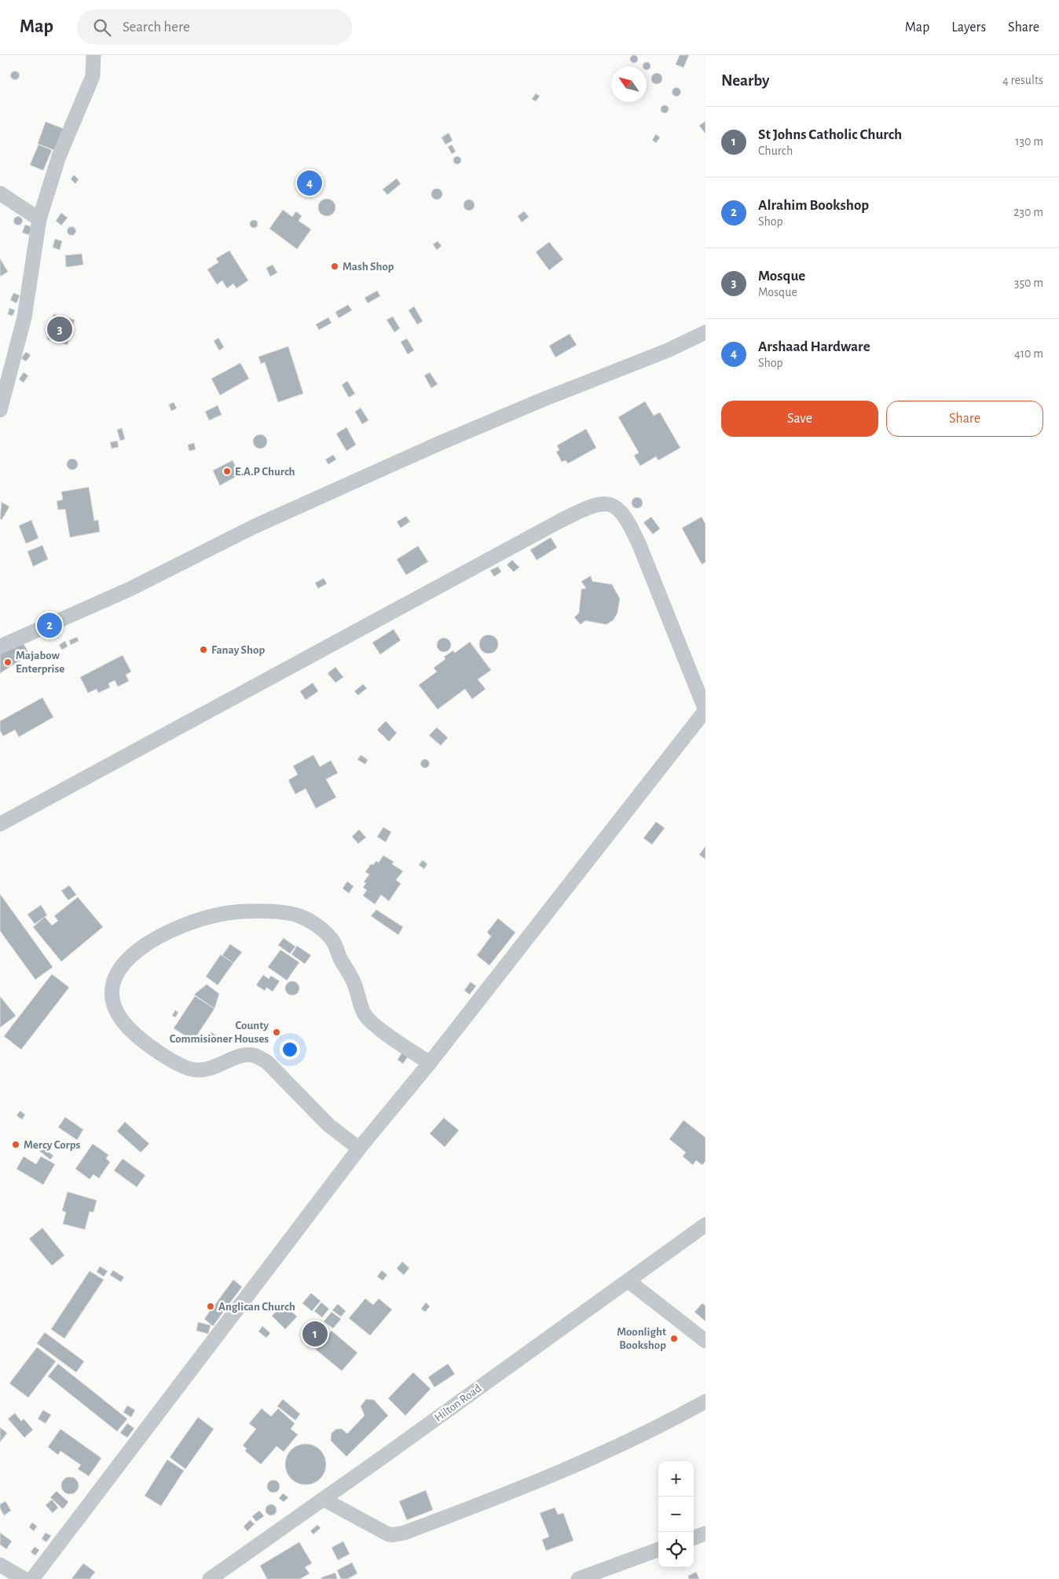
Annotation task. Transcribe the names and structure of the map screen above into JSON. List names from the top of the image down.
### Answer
{
  "streets": {
    "street": ["Hilton Road"]
  },
  "places": [
    "Mash Shop",
    "E.A.P Church",
    "Fanay Shop",
    "Majabow Enterprise",
    "County Commisioner Houses",
    "Mercy Corps",
    "Anglican Church",
    "Moonlight Bookshop"
  ],
  "north": "top left",
  "page": {
    "header": "Map",
    "search": "Search here",
    "nav": ["Map", "Layers", "Share"],
    "heading": ["Nearby", "4 results"],
    "list": [
      {
        "mark": "1",
        "name": "St Johns Catholic Church",
        "note": "Church",
        "value": "130 m"
      },
      {
        "mark": "2",
        "name": "Alrahim Bookshop",
        "note": "Shop",
        "value": "230 m"
      },
      {
        "mark": "3",
        "name": "Mosque",
        "note": "Mosque",
        "value": "350 m"
      },
      {
        "mark": "4",
        "name": "Arshaad Hardware",
        "note": "Shop",
        "value": "410 m"
      }
    ],
    "pins": [
      "4",
      "3",
      "2",
      "1"
    ],
    "buttons": ["Save", "Share"],
    "map_buttons": ["+", "−"]
  }
}
